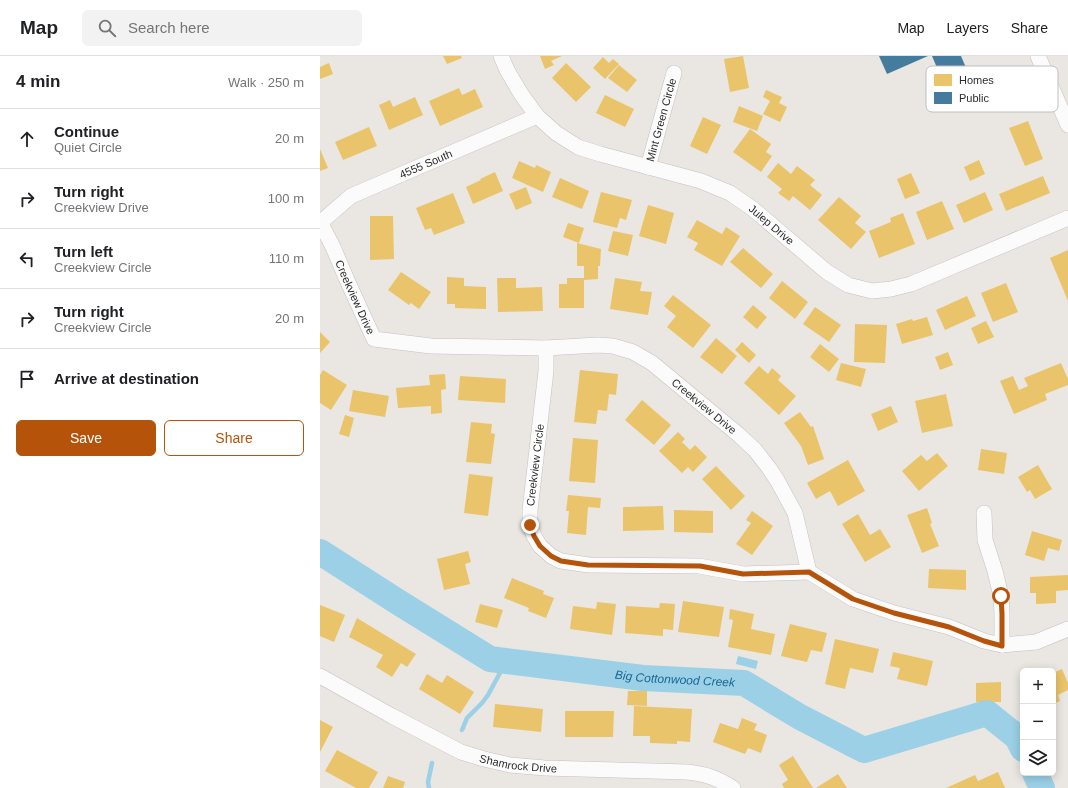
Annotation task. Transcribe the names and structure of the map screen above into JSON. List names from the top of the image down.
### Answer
{
  "streets": {
    "street": [
      "Mint Green Circle",
      "4555 South",
      "Julep Drive",
      "Creekview Drive",
      "Creekview Circle",
      "Shamrock Drive"
    ]
  },
  "crossings": [
    ["Mint Green Circle", "Julep Drive"],
    ["4555 South", "Julep Drive"],
    ["4555 South", "Creekview Drive"],
    ["Creekview Drive", "Creekview Circle"]
  ],
  "water": ["Big Cottonwood Creek"],
  "legend": ["Homes", "Public"],
  "page": {
    "header": "Map",
    "search": "Search here",
    "nav": ["Map", "Layers", "Share"],
    "heading": ["4 min", "Walk · 250 m"],
    "list": [
      ["Continue", "Quiet Circle", "20 m"],
      ["Turn right", "Creekview Drive", "100 m"],
      ["Turn left", "Creekview Circle", "110 m"],
      ["Turn right", "Creekview Circle", "20 m"],
      "Arrive at destination"
    ],
    "buttons": ["Save", "Share"],
    "map_buttons": ["+", "−"]
  }
}
